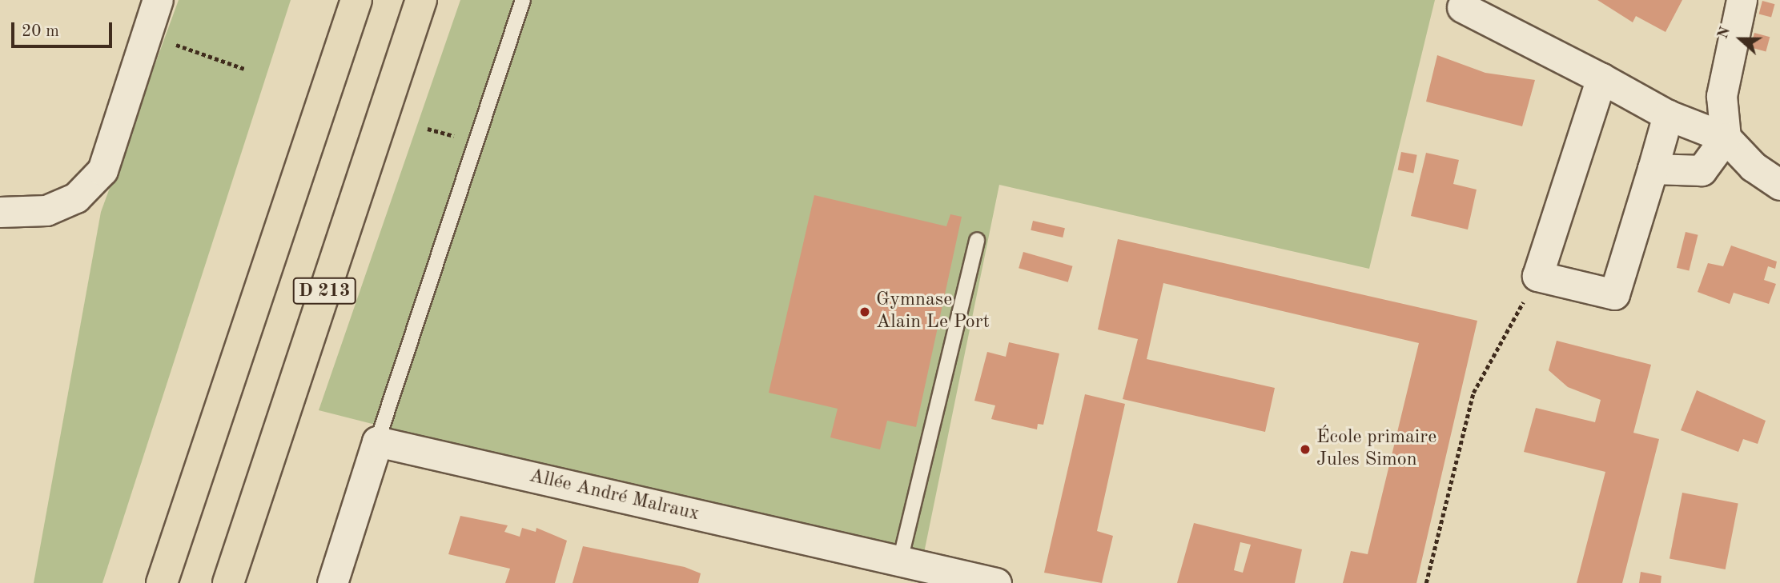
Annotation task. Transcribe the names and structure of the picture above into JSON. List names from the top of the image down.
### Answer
{
  "streets": {
    "highway": ["D 213"],
    "street": ["Allée André Malraux"]
  },
  "places": ["Gymnase Alain Le Port", "École primaire Jules Simon"],
  "scale_bar": "20 m",
  "north": "left"
}
